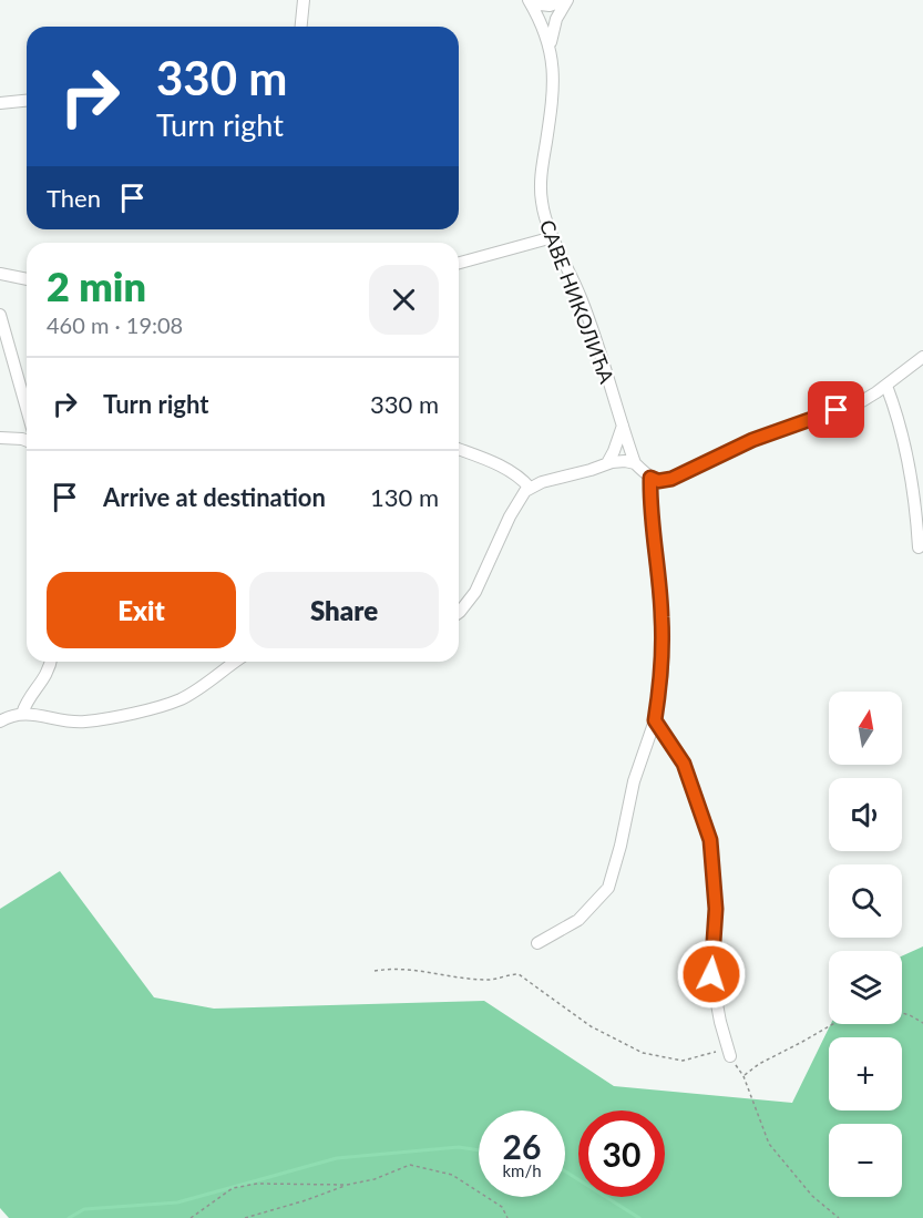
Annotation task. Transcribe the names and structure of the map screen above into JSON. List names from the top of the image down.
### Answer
{
  "streets": {
    "street": ["САВЕ НИКОЛИЋА"]
  },
  "north": "top",
  "page": {
    "turn": ["330 m", "Turn right"],
    "then": "Then",
    "heading": ["2 min", "460 m · 19:08"],
    "list": [
      {
        "name": "Turn right",
        "value": "330 m"
      },
      {
        "name": "Arrive at destination",
        "value": "130 m"
      }
    ],
    "buttons": ["Exit", "Share"],
    "map_buttons": ["+", "−"],
    "speed": "26 km/h",
    "limit": "30"
  }
}
